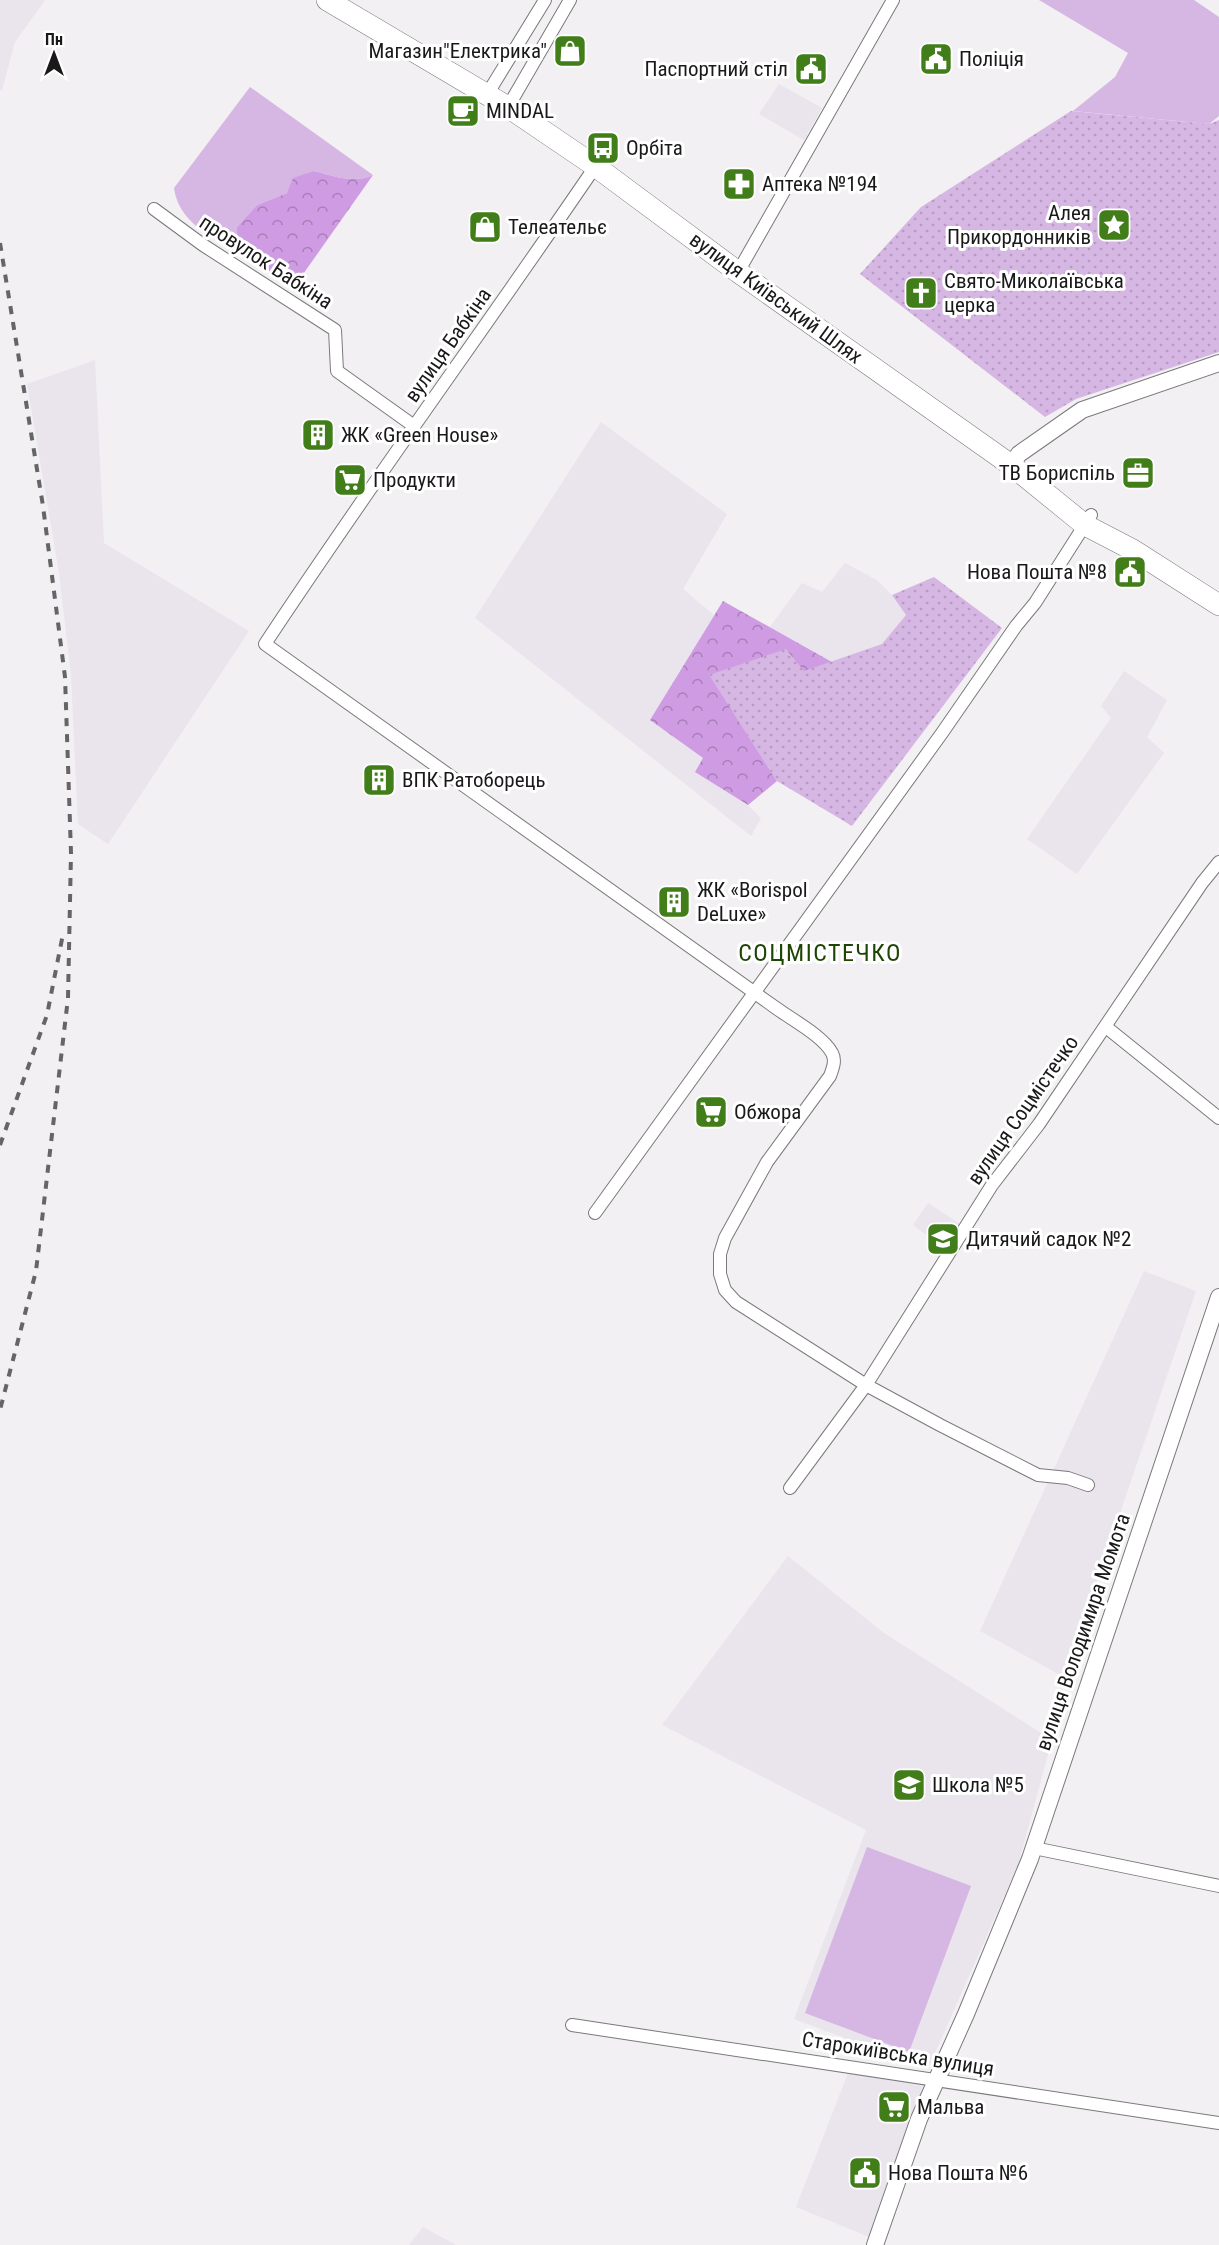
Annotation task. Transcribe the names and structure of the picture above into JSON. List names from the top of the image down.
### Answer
{
  "streets": {
    "highway": ["вулиця Київський Шлях"],
    "street": [
      "провулок Бабкіна",
      "вулиця Бабкіна",
      "вулиця Соцмістечко",
      "вулиця Володимира Момота",
      "Старокиївська вулиця"
    ]
  },
  "crossings": [
    ["провулок Бабкіна", "вулиця Бабкіна"],
    ["вулиця Київський Шлях", "вулиця Бабкіна"],
    ["вулиця Володимира Момота", "Старокиївська вулиця"]
  ],
  "districts": ["СОЦМІСТЕЧКО"],
  "places": {
    "shop": ["Магазин\"Електрика\"", "Телеательє"],
    "public building": [
      "Поліція",
      "Паспортний стіл",
      "Нова Пошта №8",
      "Нова Пошта №6"
    ],
    "cafe": ["MINDAL"],
    "bus stop": ["Орбіта"],
    "pharmacy": ["Аптека №194"],
    "place": ["Алея Прикордонників"],
    "church": ["Свято-Миколаївська церка"],
    "building": ["ЖК «Green House»", "ВПК Ратоборець", "ЖК «Borispol DeLuxe»"],
    "office": ["ТВ Бориспіль"],
    "supermarket": ["Продукти", "Обжора", "Мальва"],
    "school or university": ["Дитячий садок №2", "Школа №5"]
  },
  "north": "top"
}
